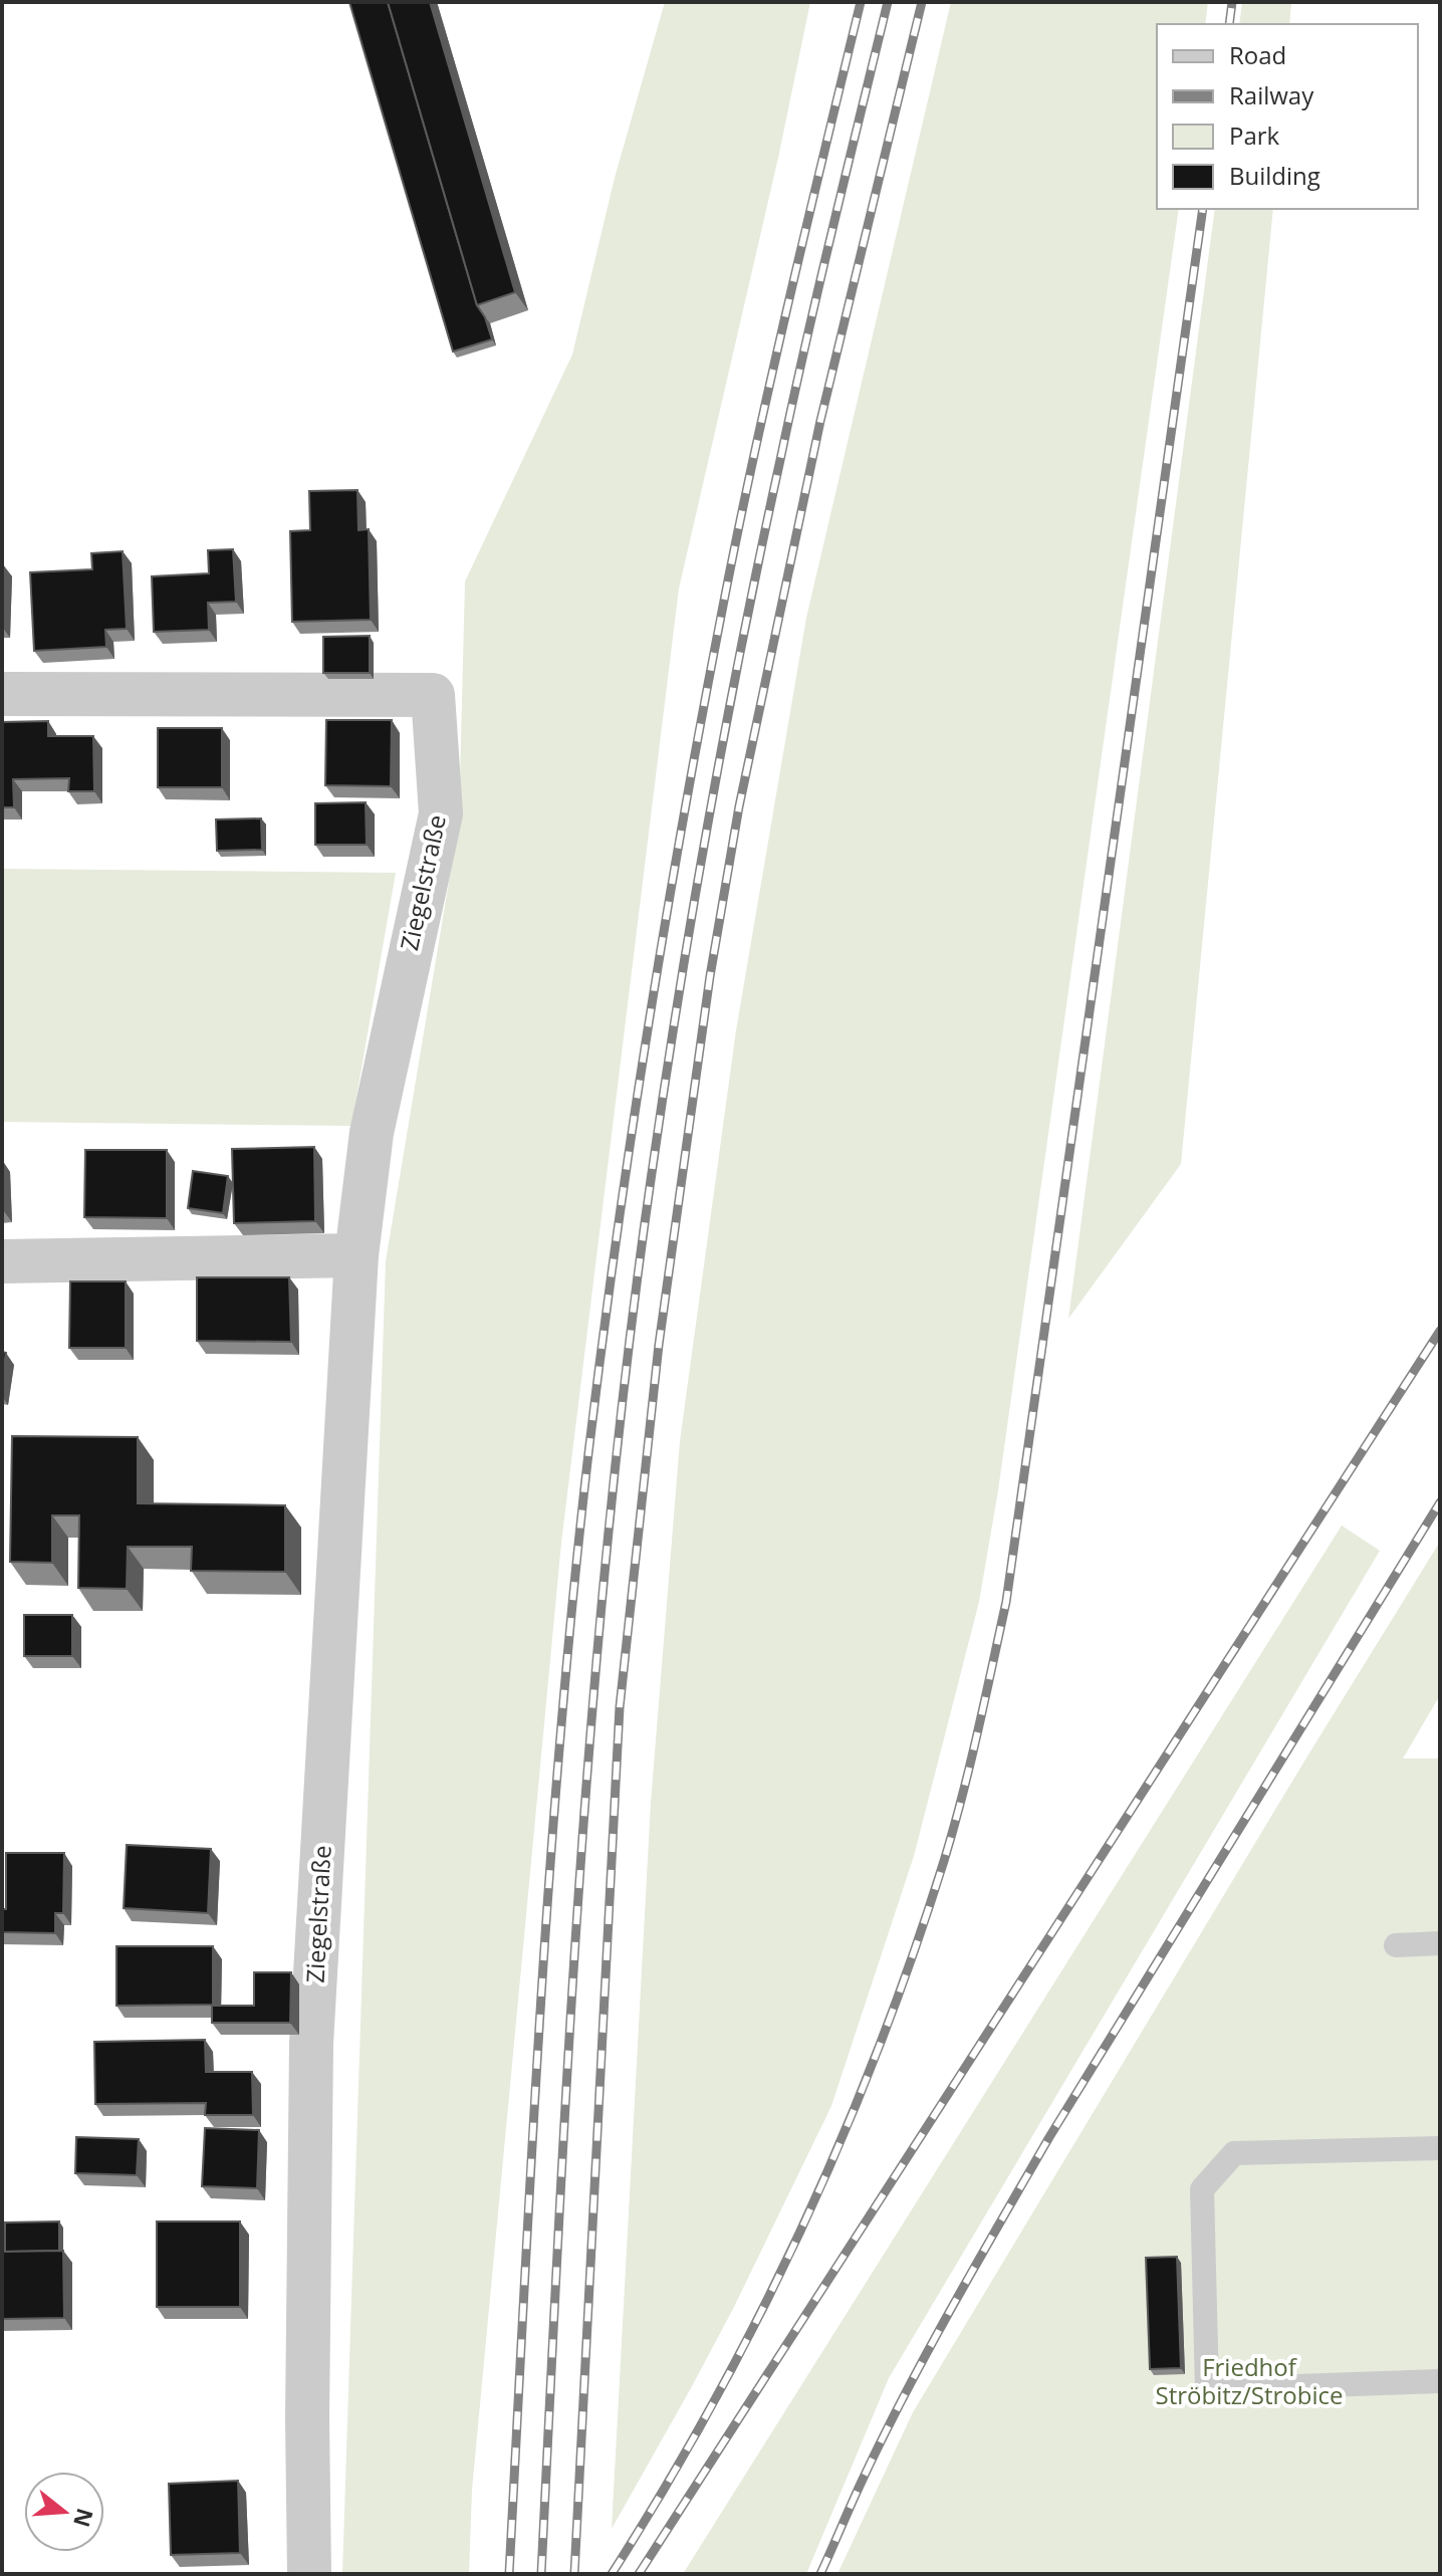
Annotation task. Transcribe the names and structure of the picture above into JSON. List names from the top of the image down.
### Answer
{
  "streets": {
    "street": ["Ziegelstraße"]
  },
  "parks": ["Friedhof Ströbitz/Strobice"],
  "legend": [
    "Road",
    "Railway",
    "Park",
    "Building"
  ],
  "north": "right"
}
